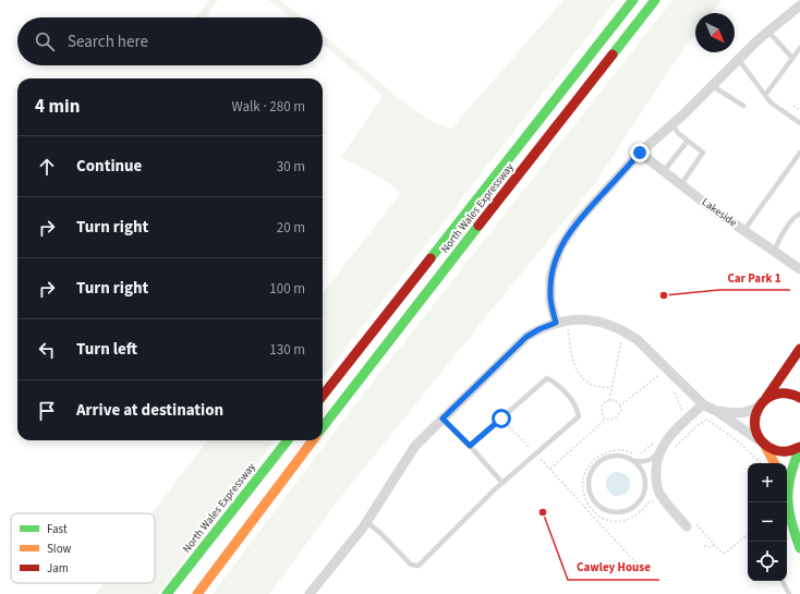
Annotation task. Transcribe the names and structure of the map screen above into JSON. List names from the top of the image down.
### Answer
{
  "streets": {
    "main road": ["North Wales Expressway"],
    "street": ["Lakeside"]
  },
  "places": ["Car Park 1", "Cawley House"],
  "legend": ["Fast", "Slow", "Jam"],
  "north": "bottom right",
  "page": {
    "search": "Search here",
    "heading": ["4 min", "Walk · 280 m"],
    "list": [
      ["Continue", "30 m"],
      ["Turn right", "20 m"],
      ["Turn right", "100 m"],
      ["Turn left", "130 m"],
      "Arrive at destination"
    ],
    "map_buttons": ["+", "−"]
  }
}
